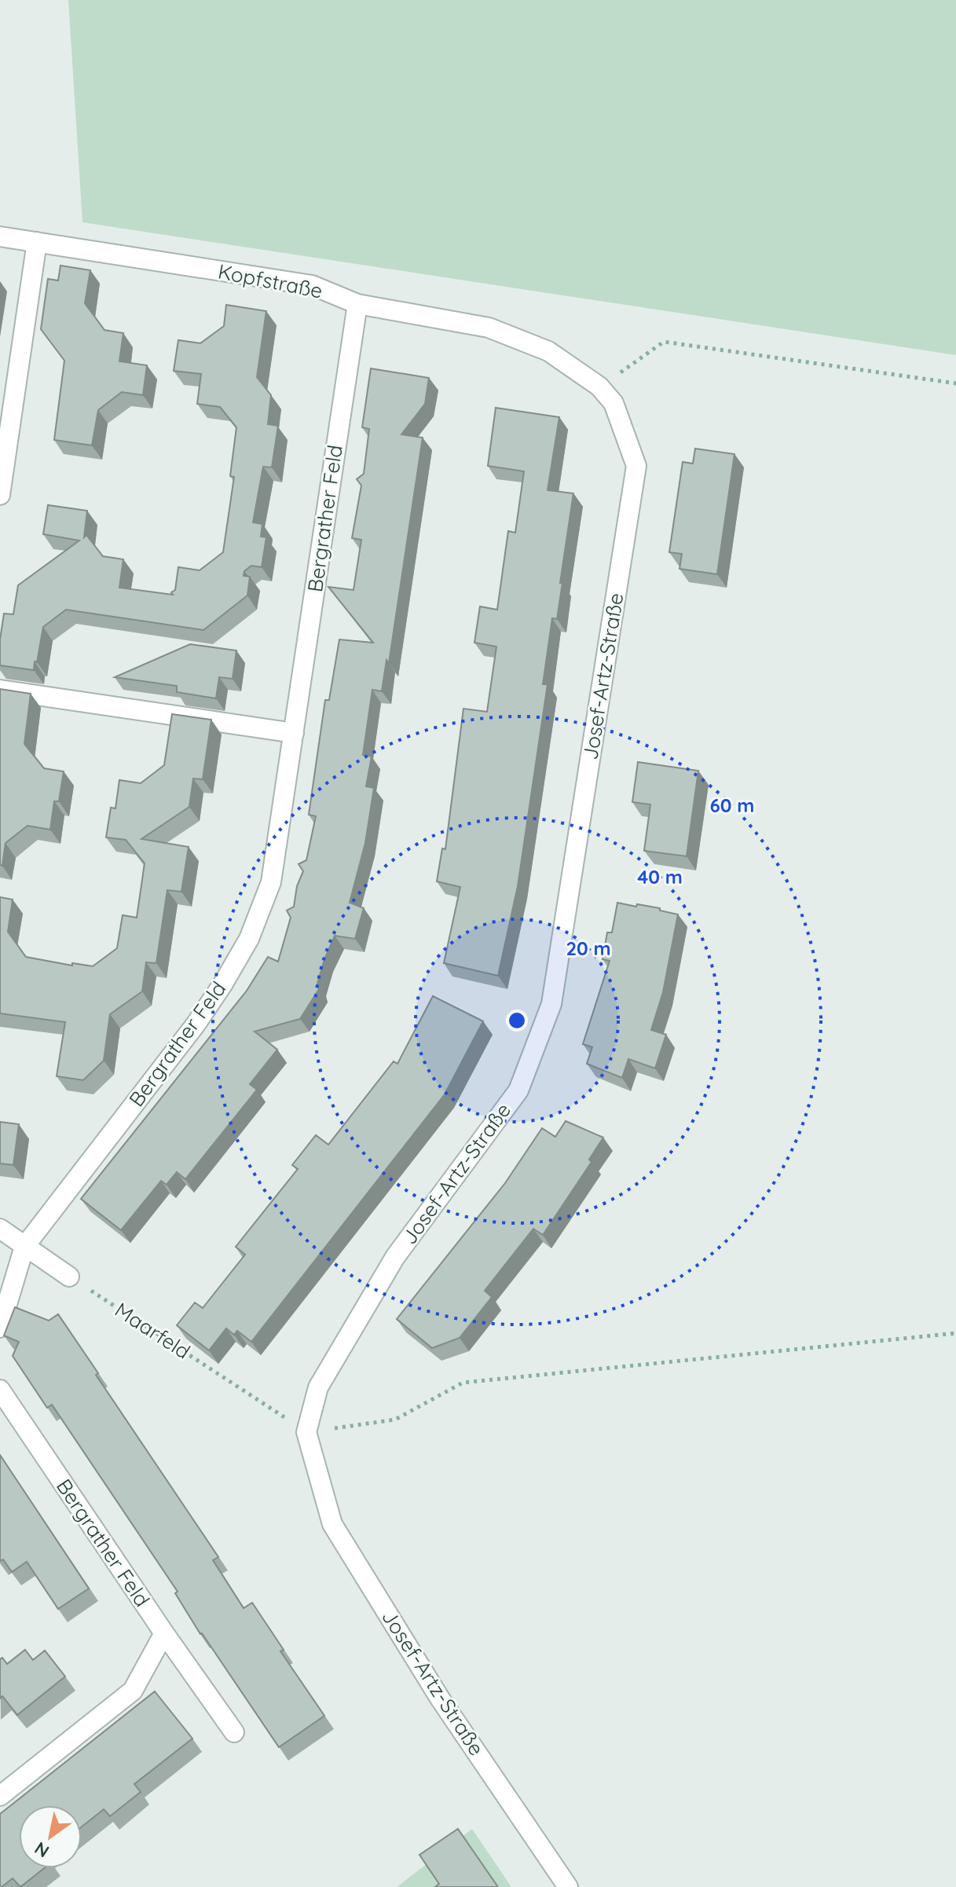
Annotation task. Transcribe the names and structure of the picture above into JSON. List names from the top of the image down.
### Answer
{
  "streets": {
    "street": ["Kopfstraße", "Bergrather Feld", "Josef-Artz-Straße"],
    "path": ["Maarfeld"]
  },
  "crossings": [
    ["Kopfstraße", "Bergrather Feld"],
    ["Kopfstraße", "Josef-Artz-Straße"],
    ["Josef-Artz-Straße", "Maarfeld"]
  ],
  "north": "bottom left",
  "rings": ["60 m", "40 m", "20 m"]
}
